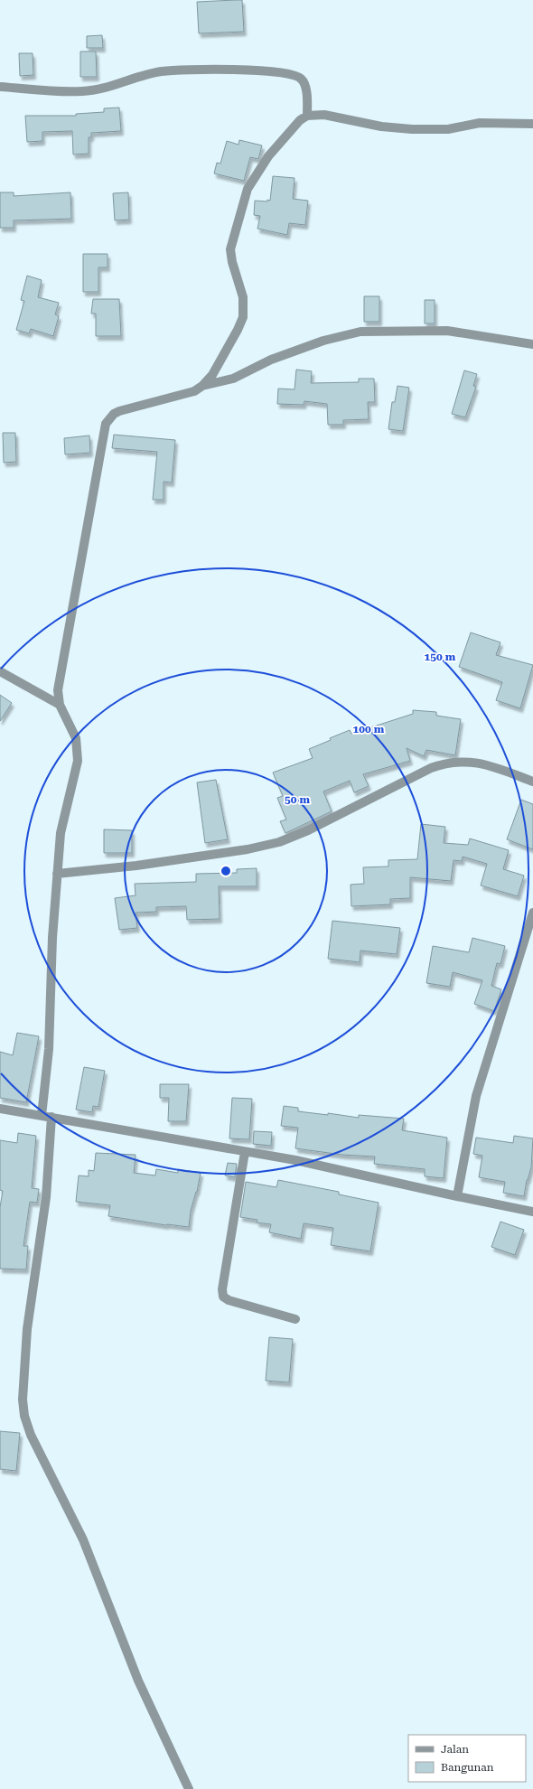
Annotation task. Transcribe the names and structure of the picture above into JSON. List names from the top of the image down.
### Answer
{
  "legend": ["Jalan", "Bangunan"],
  "rings": ["150 m", "100 m", "50 m"]
}
